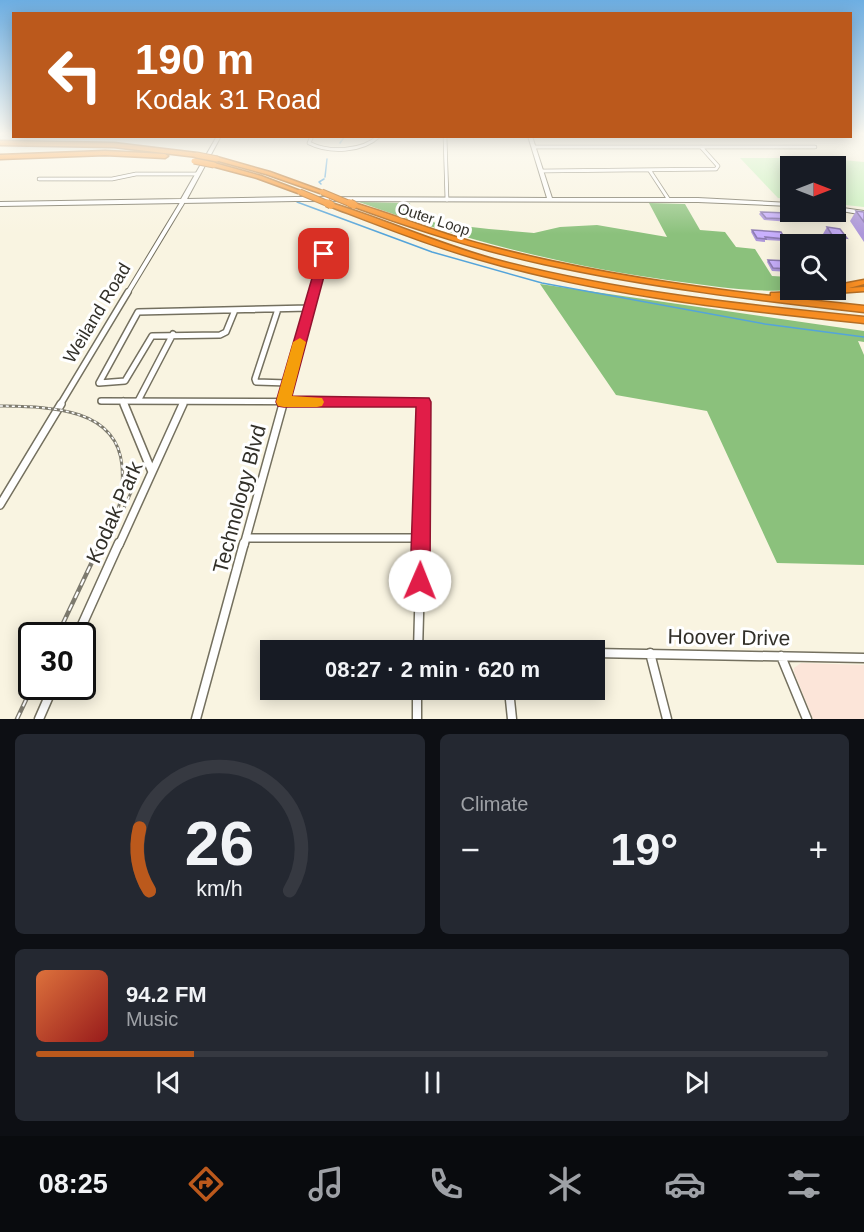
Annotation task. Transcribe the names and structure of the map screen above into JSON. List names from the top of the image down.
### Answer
{
  "streets": {
    "highway": ["Outer Loop"],
    "street": [
      "Weiland Road",
      "Technology Blvd",
      "Kodak Park",
      "Hoover Drive"
    ]
  },
  "north": "right",
  "page": {
    "turn": ["190 m", "Kodak 31 Road"],
    "limit": "30",
    "trip": "08:27 · 2 min · 620 m",
    "tile": "Climate",
    "heat": ["−", "19°", "+"],
    "song": ["94.2 FM", "Music"],
    "tabs": "08:25",
    "gauge": ["26", "km/h"]
  }
}
